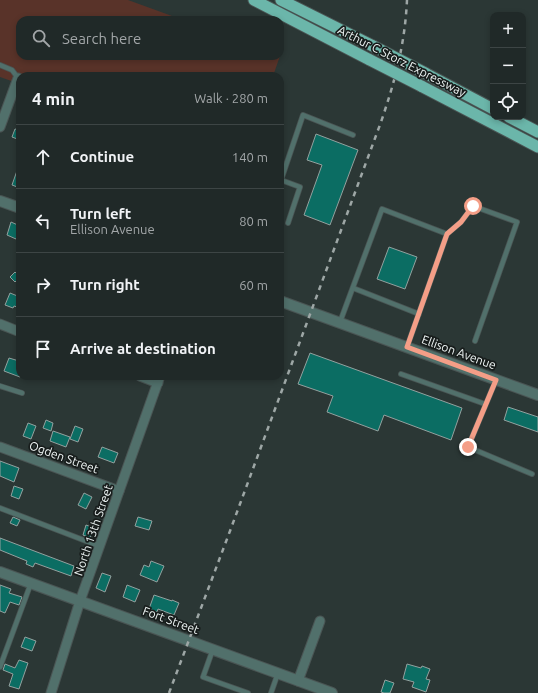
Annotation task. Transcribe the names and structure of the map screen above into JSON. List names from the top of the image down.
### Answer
{
  "streets": {
    "highway": ["Arthur C Storz Expressway"],
    "street": [
      "Ellison Avenue",
      "Ogden Street",
      "North 13th Street",
      "Fort Street"
    ]
  },
  "crossings": [
    ["Ogden Street", "North 13th Street"],
    ["North 13th Street", "Fort Street"]
  ],
  "page": {
    "map_buttons": ["+", "−"],
    "search": "Search here",
    "heading": ["4 min", "Walk · 280 m"],
    "list": [
      ["Continue", "140 m"],
      ["Turn left", "Ellison Avenue", "80 m"],
      ["Turn right", "60 m"],
      "Arrive at destination"
    ]
  }
}
